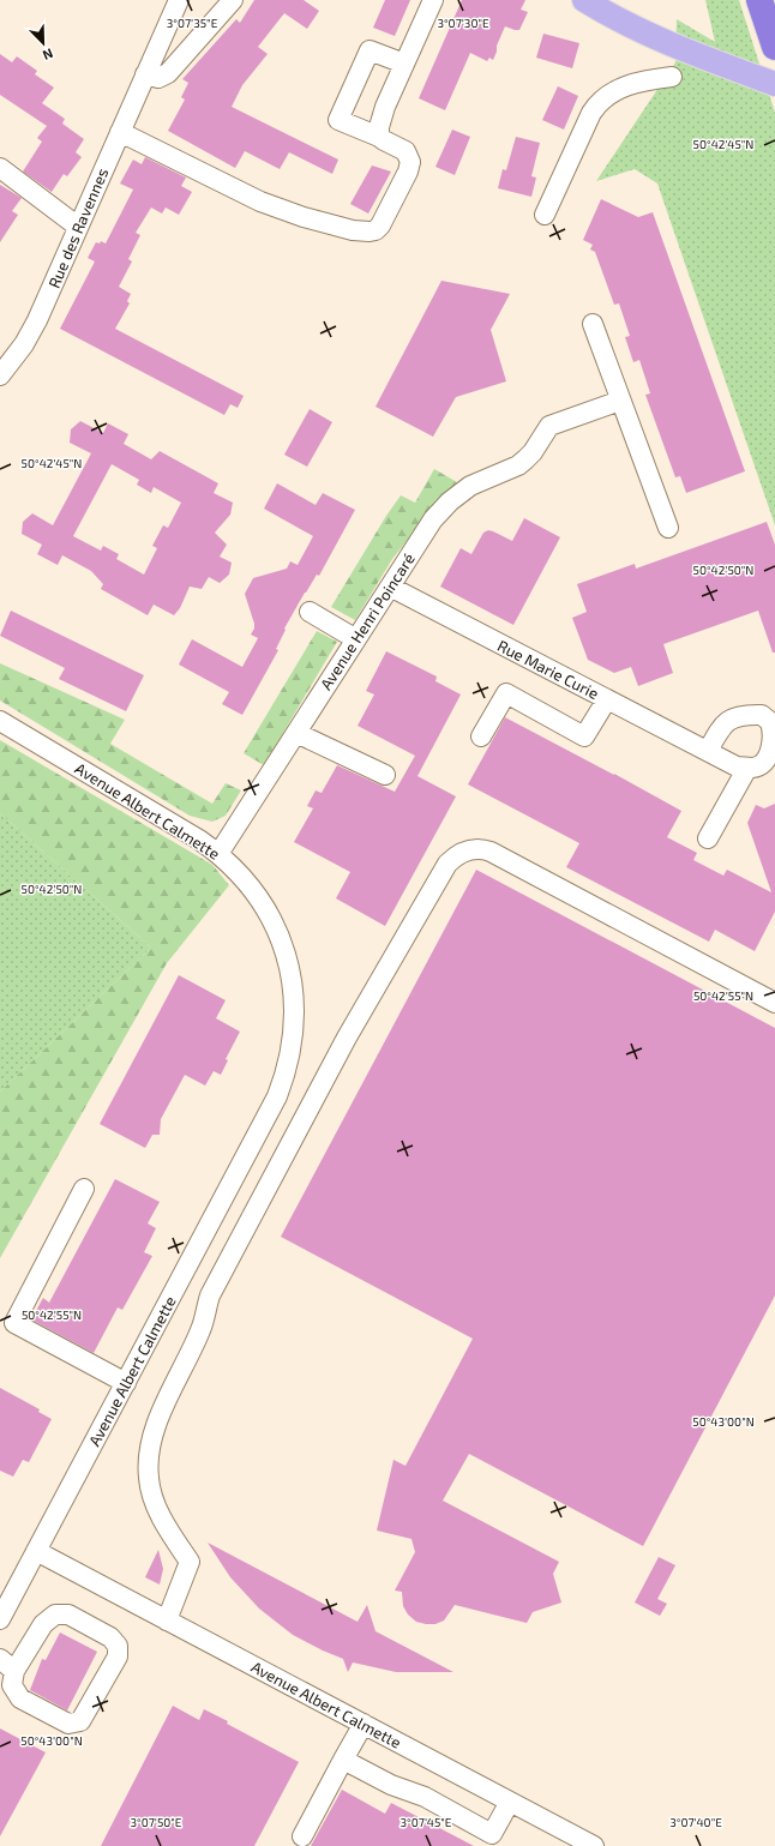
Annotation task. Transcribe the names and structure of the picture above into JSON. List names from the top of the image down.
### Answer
{
  "streets": {
    "street": [
      "Rue des Ravennes",
      "Avenue Henri Poincaré",
      "Rue Marie Curie",
      "Avenue Albert Calmette"
    ]
  },
  "crossings": [
    ["Avenue Henri Poincaré", "Rue Marie Curie"],
    ["Avenue Henri Poincaré", "Avenue Albert Calmette"]
  ],
  "north": "bottom right",
  "coordinates": [
    "3°07'35\"E",
    "3°07'30\"E",
    "50°42'45\"N",
    "50°42'50\"N",
    "50°42'55\"N",
    "50°43'00\"N",
    "3°07'50\"E",
    "3°07'45\"E",
    "3°07'40\"E"
  ]
}
